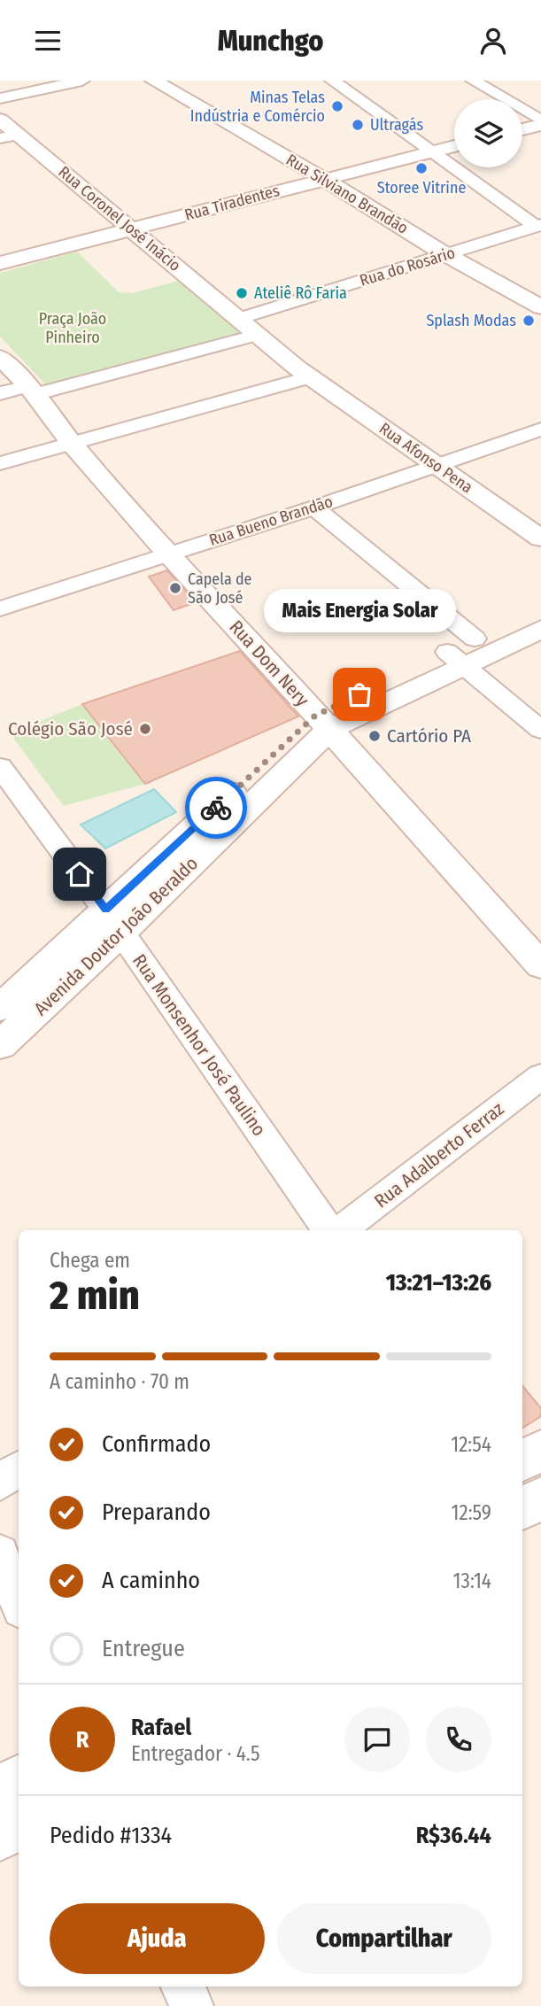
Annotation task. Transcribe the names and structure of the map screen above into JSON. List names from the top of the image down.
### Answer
{
  "streets": {
    "street": [
      "Rua Silviano Brandão",
      "Rua Tiradentes",
      "Rua Coronel José Inácio",
      "Rua do Rosário",
      "Rua Afonso Pena",
      "Rua Bueno Brandão",
      "Rua Dom Nery",
      "Avenida Doutor João Beraldo",
      "Rua Monsenhor José Paulino",
      "Rua Adalberto Ferraz"
    ]
  },
  "crossings": [
    ["Rua Silviano Brandão", "Rua Tiradentes"],
    ["Rua Silviano Brandão", "Rua do Rosário"],
    ["Rua Tiradentes", "Rua Coronel José Inácio"],
    ["Rua Coronel José Inácio", "Rua do Rosário"],
    ["Rua Afonso Pena", "Rua Bueno Brandão"],
    ["Rua Bueno Brandão", "Rua Dom Nery"],
    ["Rua Dom Nery", "Avenida Doutor João Beraldo"],
    ["Avenida Doutor João Beraldo", "Rua Monsenhor José Paulino"]
  ],
  "parks": ["Praça João Pinheiro"],
  "places": [
    "Minas Telas Indústria e Comércio",
    "Ultragás",
    "Storee Vitrine",
    "Ateliê Rô Faria",
    "Splash Modas",
    "Capela de São José",
    "Mais Energia Solar",
    "Colégio São José",
    "Cartório PA"
  ],
  "page": {
    "header": "Munchgo",
    "bubble": "Mais Energia Solar",
    "heading": ["2 min", "Chega em", "13:21–13:26"],
    "panel": [
      "Rafael",
      "Entregador · 4.5",
      "Pedido #1334",
      "R$36.44"
    ],
    "bar": "A caminho · 70 m",
    "list": [
      ["Confirmado", "12:54"],
      ["Preparando", "12:59"],
      ["A caminho", "13:14"],
      "Entregue"
    ],
    "round": "R",
    "buttons": ["Ajuda", "Compartilhar"]
  }
}
